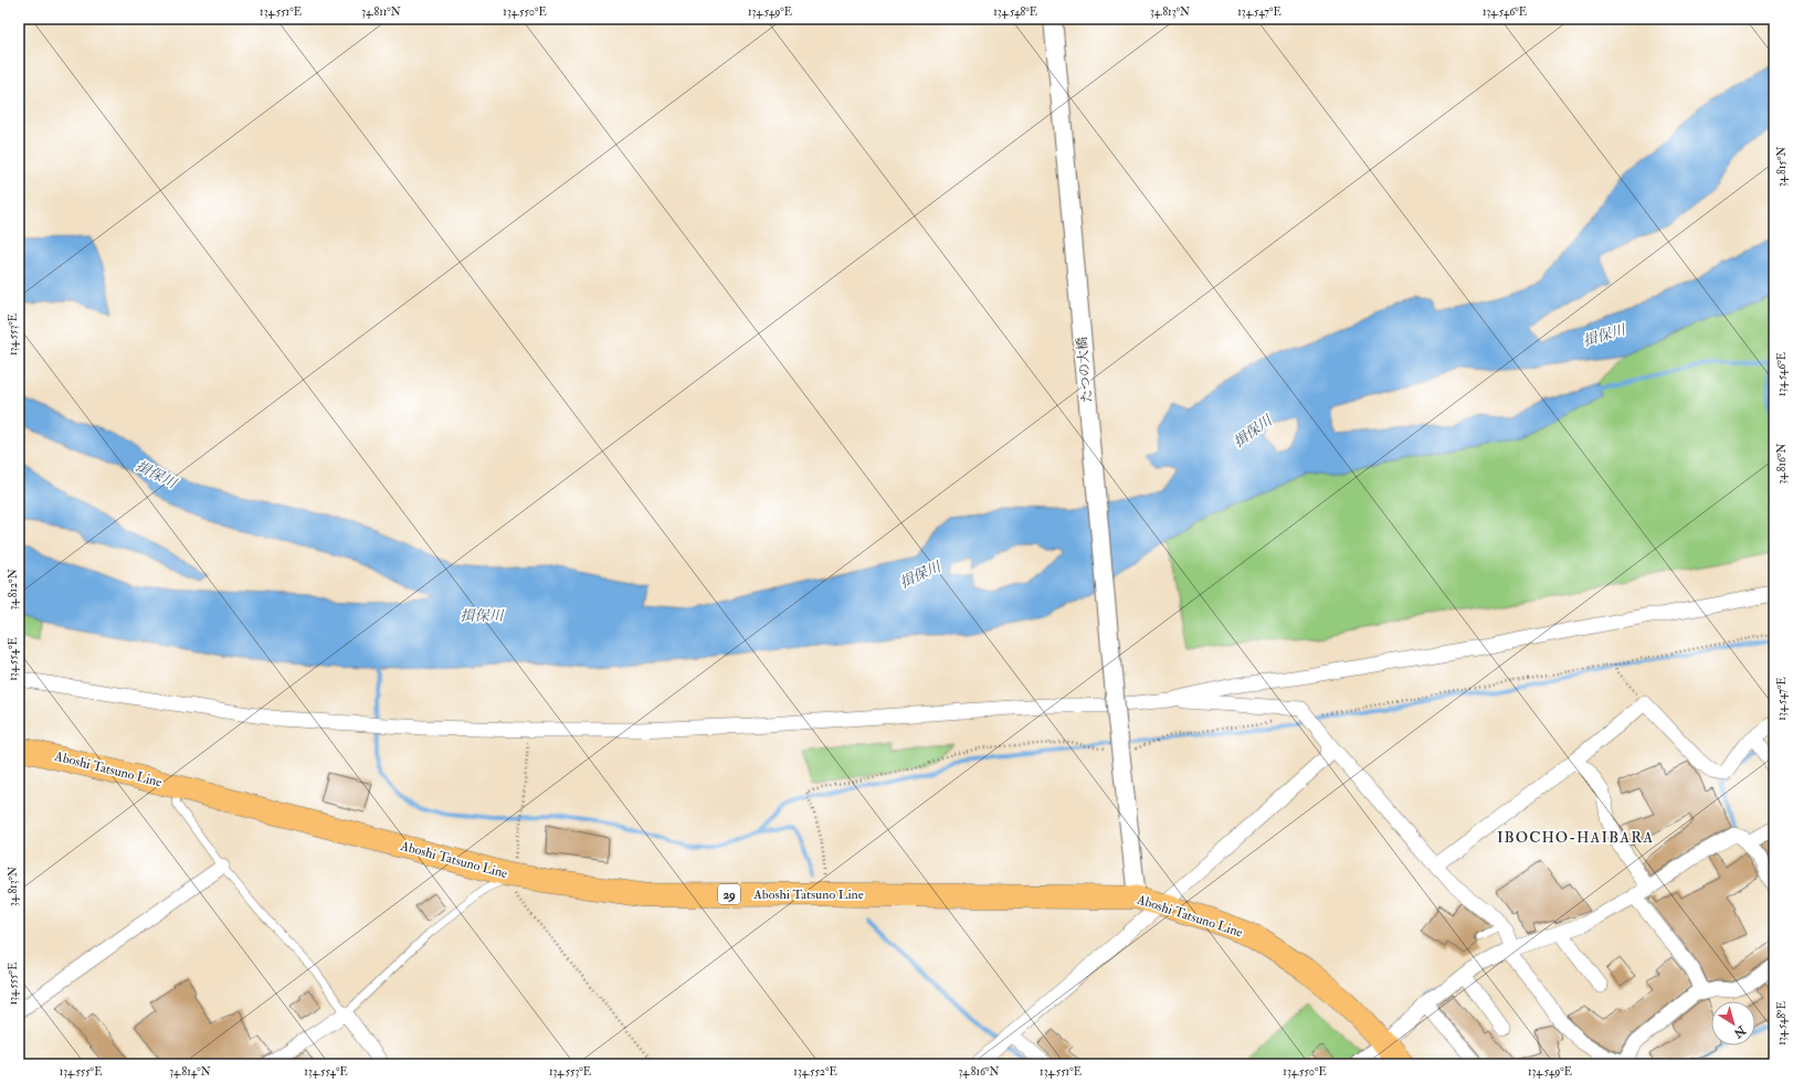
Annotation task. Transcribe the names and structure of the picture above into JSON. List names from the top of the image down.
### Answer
{
  "streets": {
    "main road": ["Aboshi Tatsuno Line", "29"],
    "street": ["たつの大橋"]
  },
  "crossings": [
    ["たつの大橋", "Aboshi Tatsuno Line"]
  ],
  "districts": ["IBOCHO-HAIBARA"],
  "water": ["揖保川"],
  "north": "bottom right",
  "coordinates": [
    "134.551°E",
    "34.811°N",
    "134.550°E",
    "134.549°E",
    "134.548°E",
    "34.813°N",
    "134.547°E",
    "134.546°E",
    "34.815°N",
    "134.553°E",
    "34.816°N",
    "34.812°N",
    "134.554°E",
    "134.555°E",
    "34.814°N",
    "134.552°E"
  ]
}
